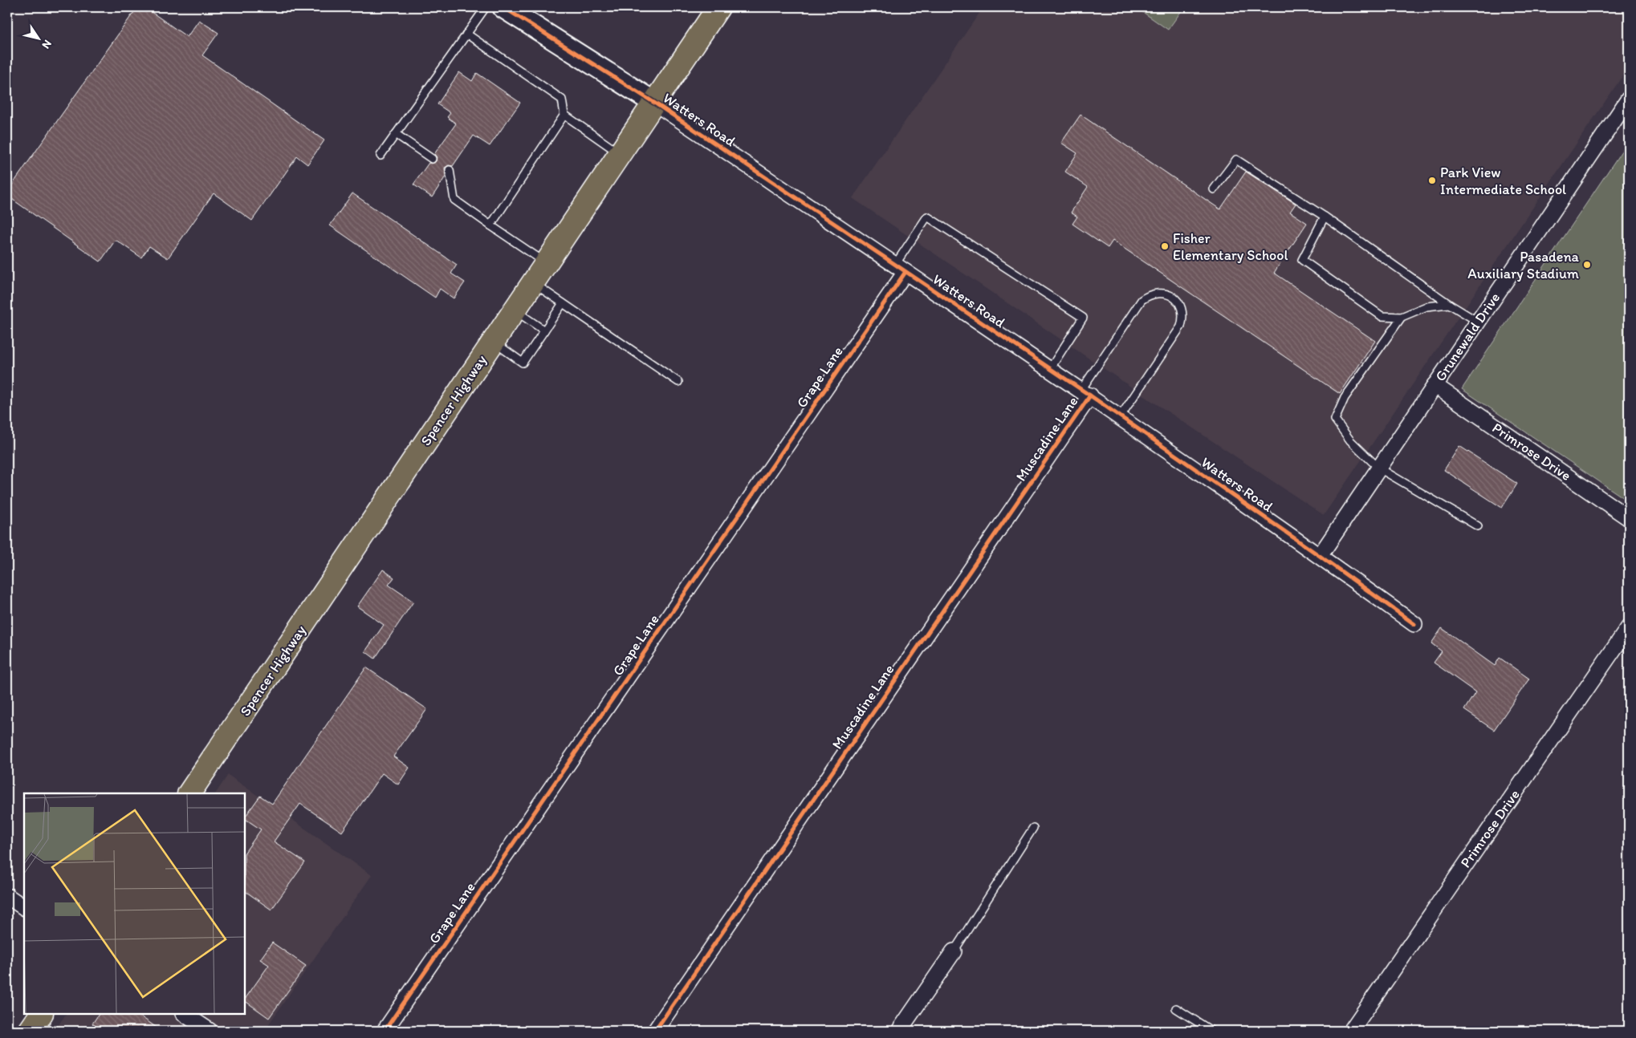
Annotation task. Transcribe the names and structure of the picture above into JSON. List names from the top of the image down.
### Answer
{
  "streets": {
    "main road": ["Spencer Highway"],
    "street": [
      "Watters Road",
      "Grunewald Drive",
      "Grape Lane",
      "Muscadine Lane",
      "Primrose Drive"
    ]
  },
  "crossings": [
    ["Watters Road", "Grunewald Drive"],
    ["Watters Road", "Grape Lane"],
    ["Watters Road", "Spencer Highway"],
    ["Watters Road", "Muscadine Lane"],
    ["Grunewald Drive", "Primrose Drive"]
  ],
  "places": ["Park View Intermediate School", "Fisher Elementary School", "Pasadena Auxiliary Stadium"],
  "north": "bottom right"
}
